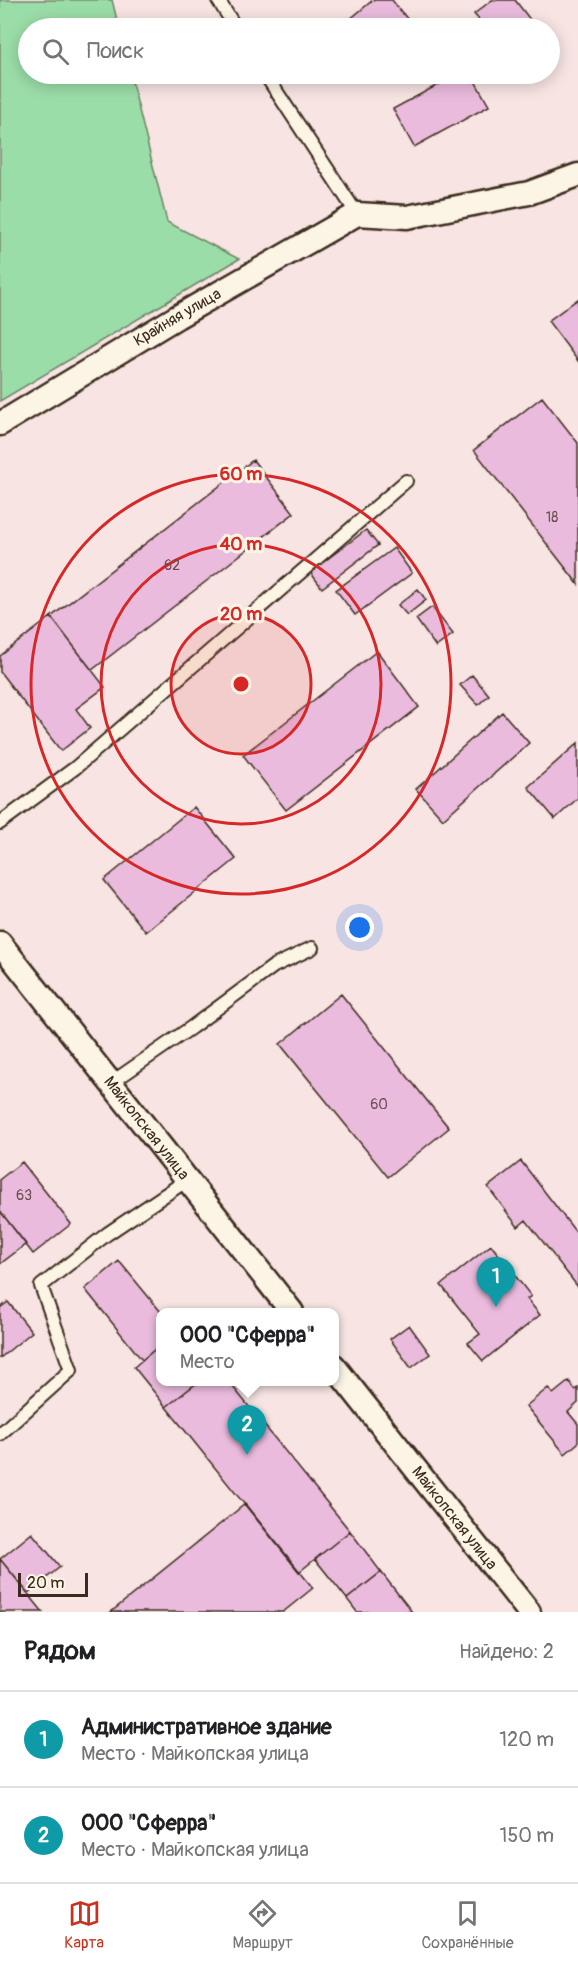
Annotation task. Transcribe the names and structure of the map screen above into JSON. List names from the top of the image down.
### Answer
{
  "streets": {
    "street": ["Крайняя улица", "Майкопская улица"]
  },
  "house_numbers": [
    "18",
    "62",
    "60",
    "63"
  ],
  "scale_bar": "20 m",
  "page": {
    "search": "Поиск",
    "pins": ["1", "2"],
    "popup": ["ООО \"Сферра\"", "Место"],
    "scale": "20 m",
    "heading": ["Рядом", "Найдено: 2"],
    "list": [
      {
        "mark": "1",
        "name": "Административное здание",
        "note": "Место · Майкопская улица",
        "value": "120 m"
      },
      {
        "mark": "2",
        "name": "ООО \"Сферра\"",
        "note": "Место · Майкопская улица",
        "value": "150 m"
      }
    ],
    "nav": ["Карта", "Маршрут", "Сохранённые"]
  },
  "rings": ["60 m", "40 m", "20 m"]
}
